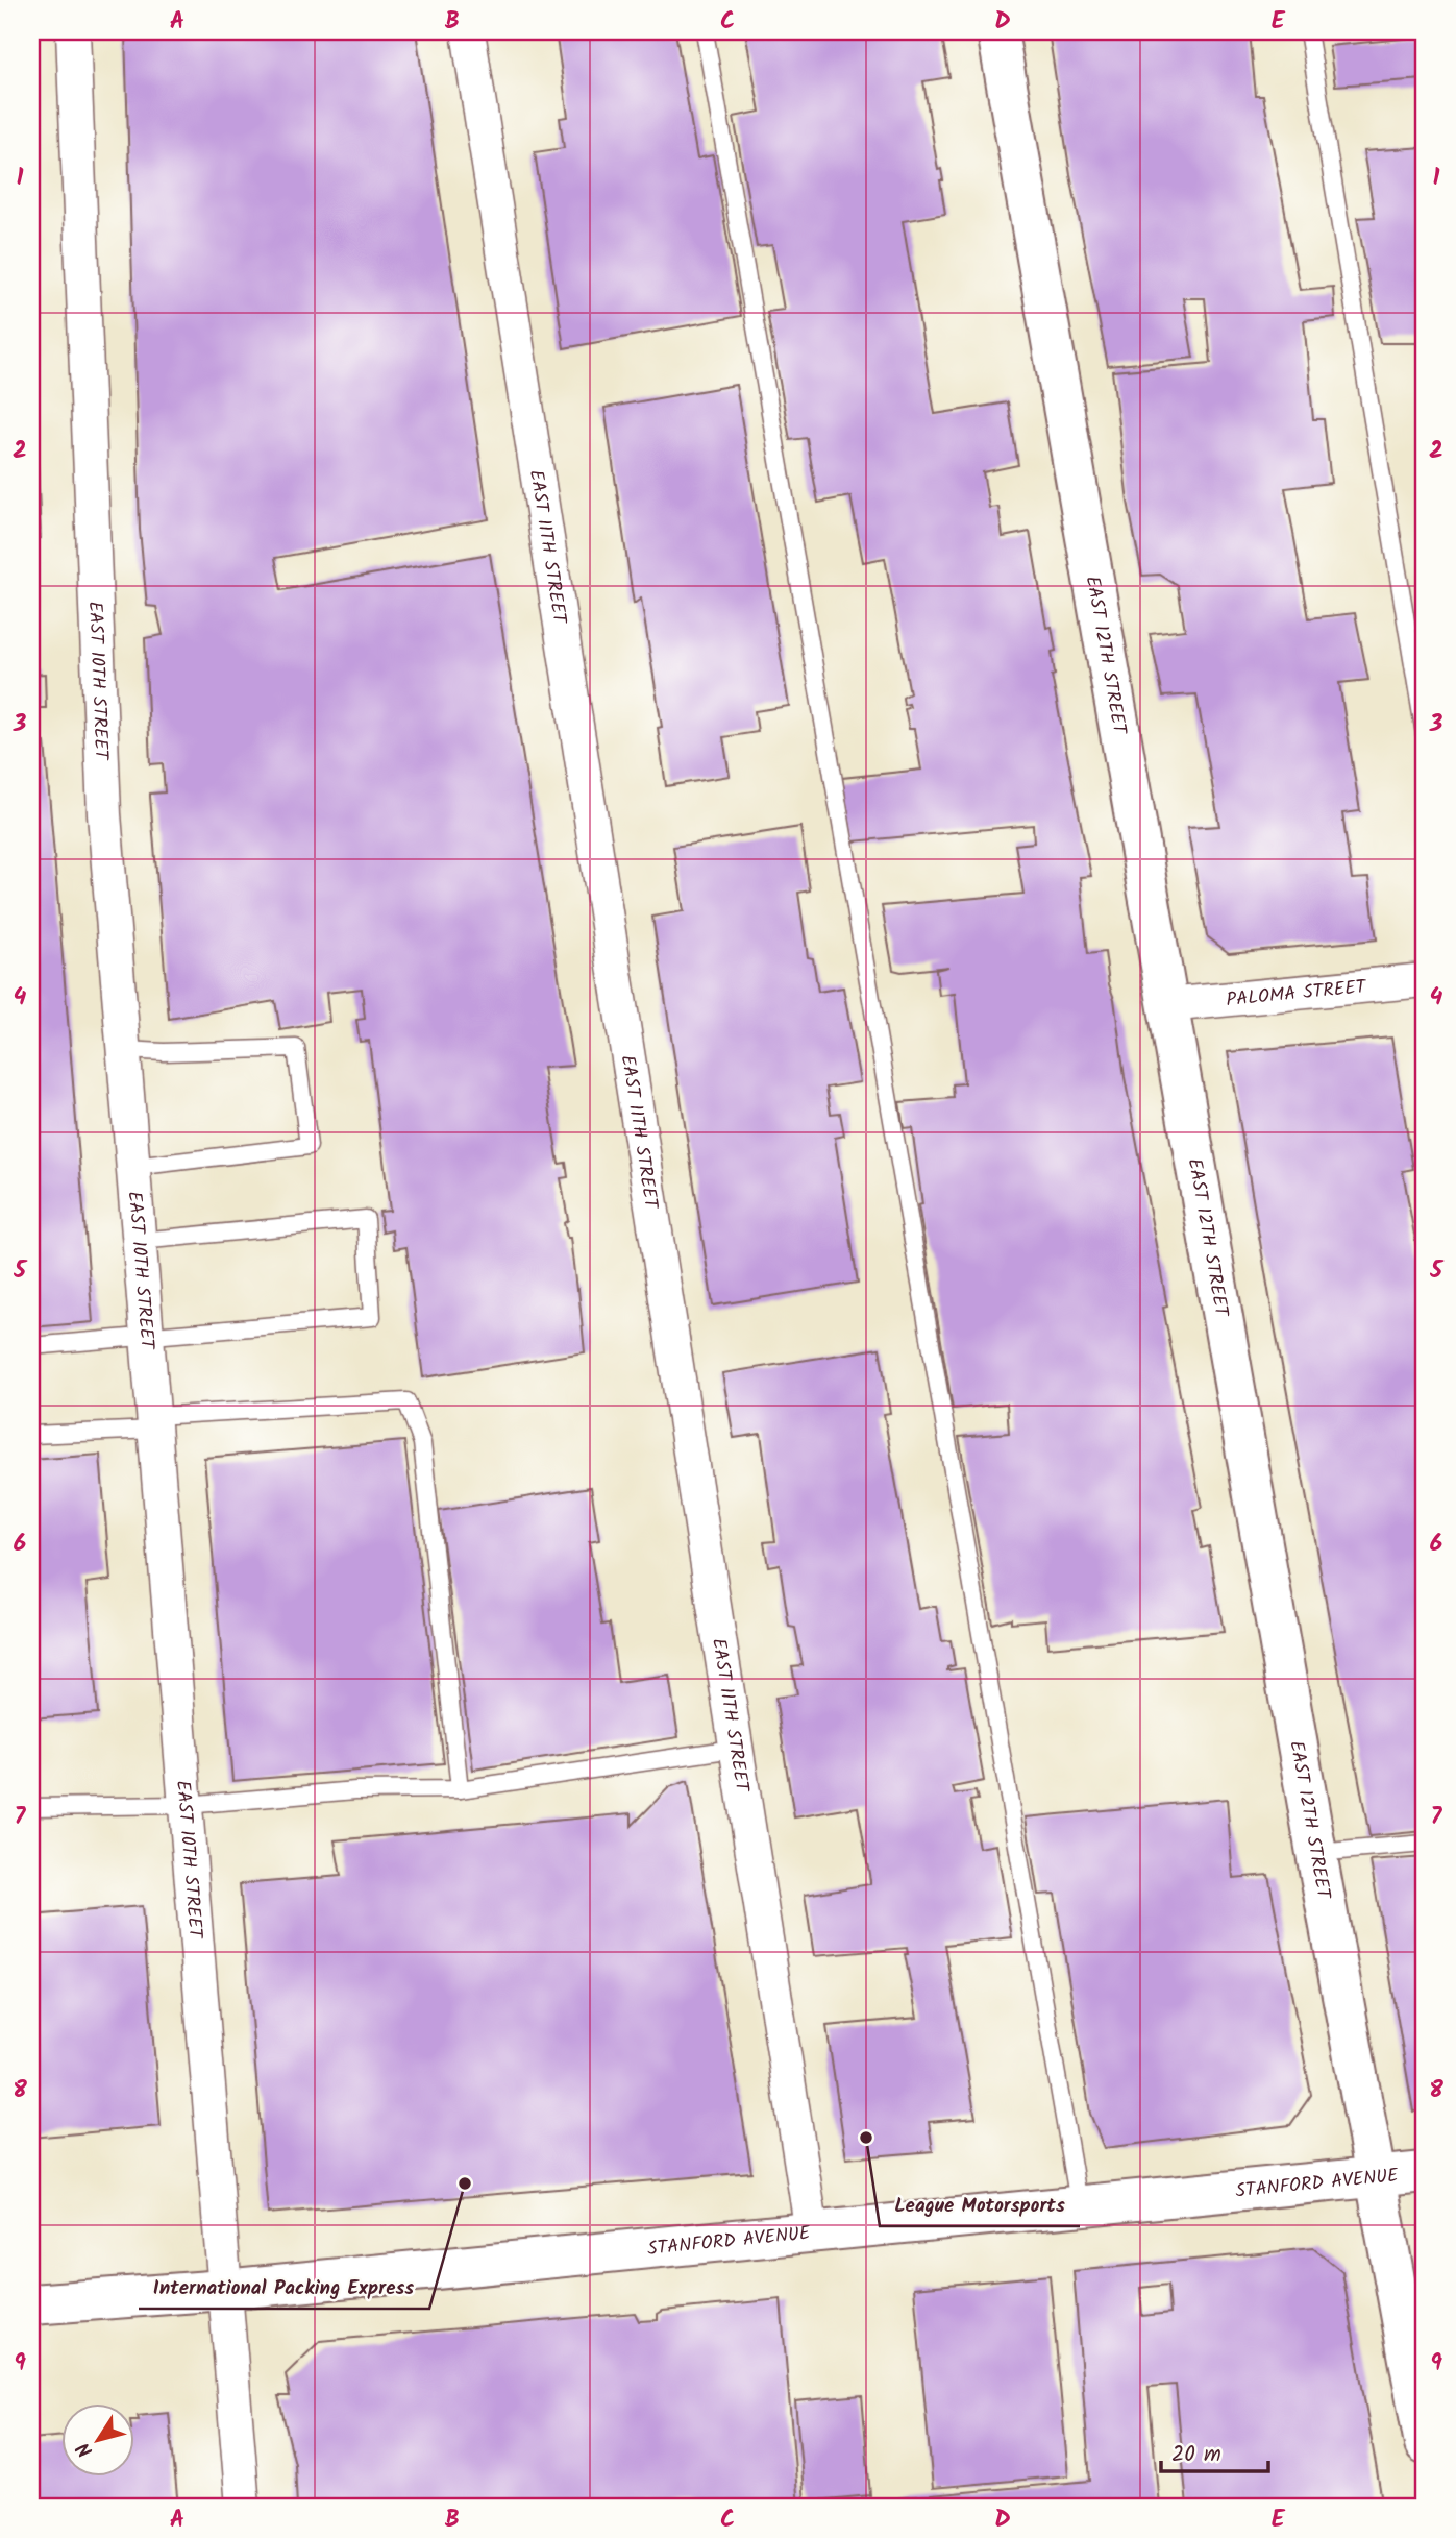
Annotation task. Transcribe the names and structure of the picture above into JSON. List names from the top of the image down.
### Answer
{
  "streets": {
    "street": [
      "EAST 11TH STREET",
      "EAST 12TH STREET",
      "EAST 10TH STREET",
      "PALOMA STREET",
      "STANFORD AVENUE"
    ]
  },
  "crossings": [
    ["EAST 11TH STREET", "STANFORD AVENUE"],
    ["EAST 12TH STREET", "PALOMA STREET"],
    ["EAST 12TH STREET", "STANFORD AVENUE"],
    ["EAST 10TH STREET", "STANFORD AVENUE"]
  ],
  "places": ["League Motorsports", "International Packing Express"],
  "scale_bar": "20 m",
  "north": "bottom left",
  "grid": {
    "columns": [
      "A",
      "B",
      "C",
      "D",
      "E"
    ],
    "rows": [
      "1",
      "2",
      "3",
      "4",
      "5",
      "6",
      "7",
      "8",
      "9"
    ]
  }
}
